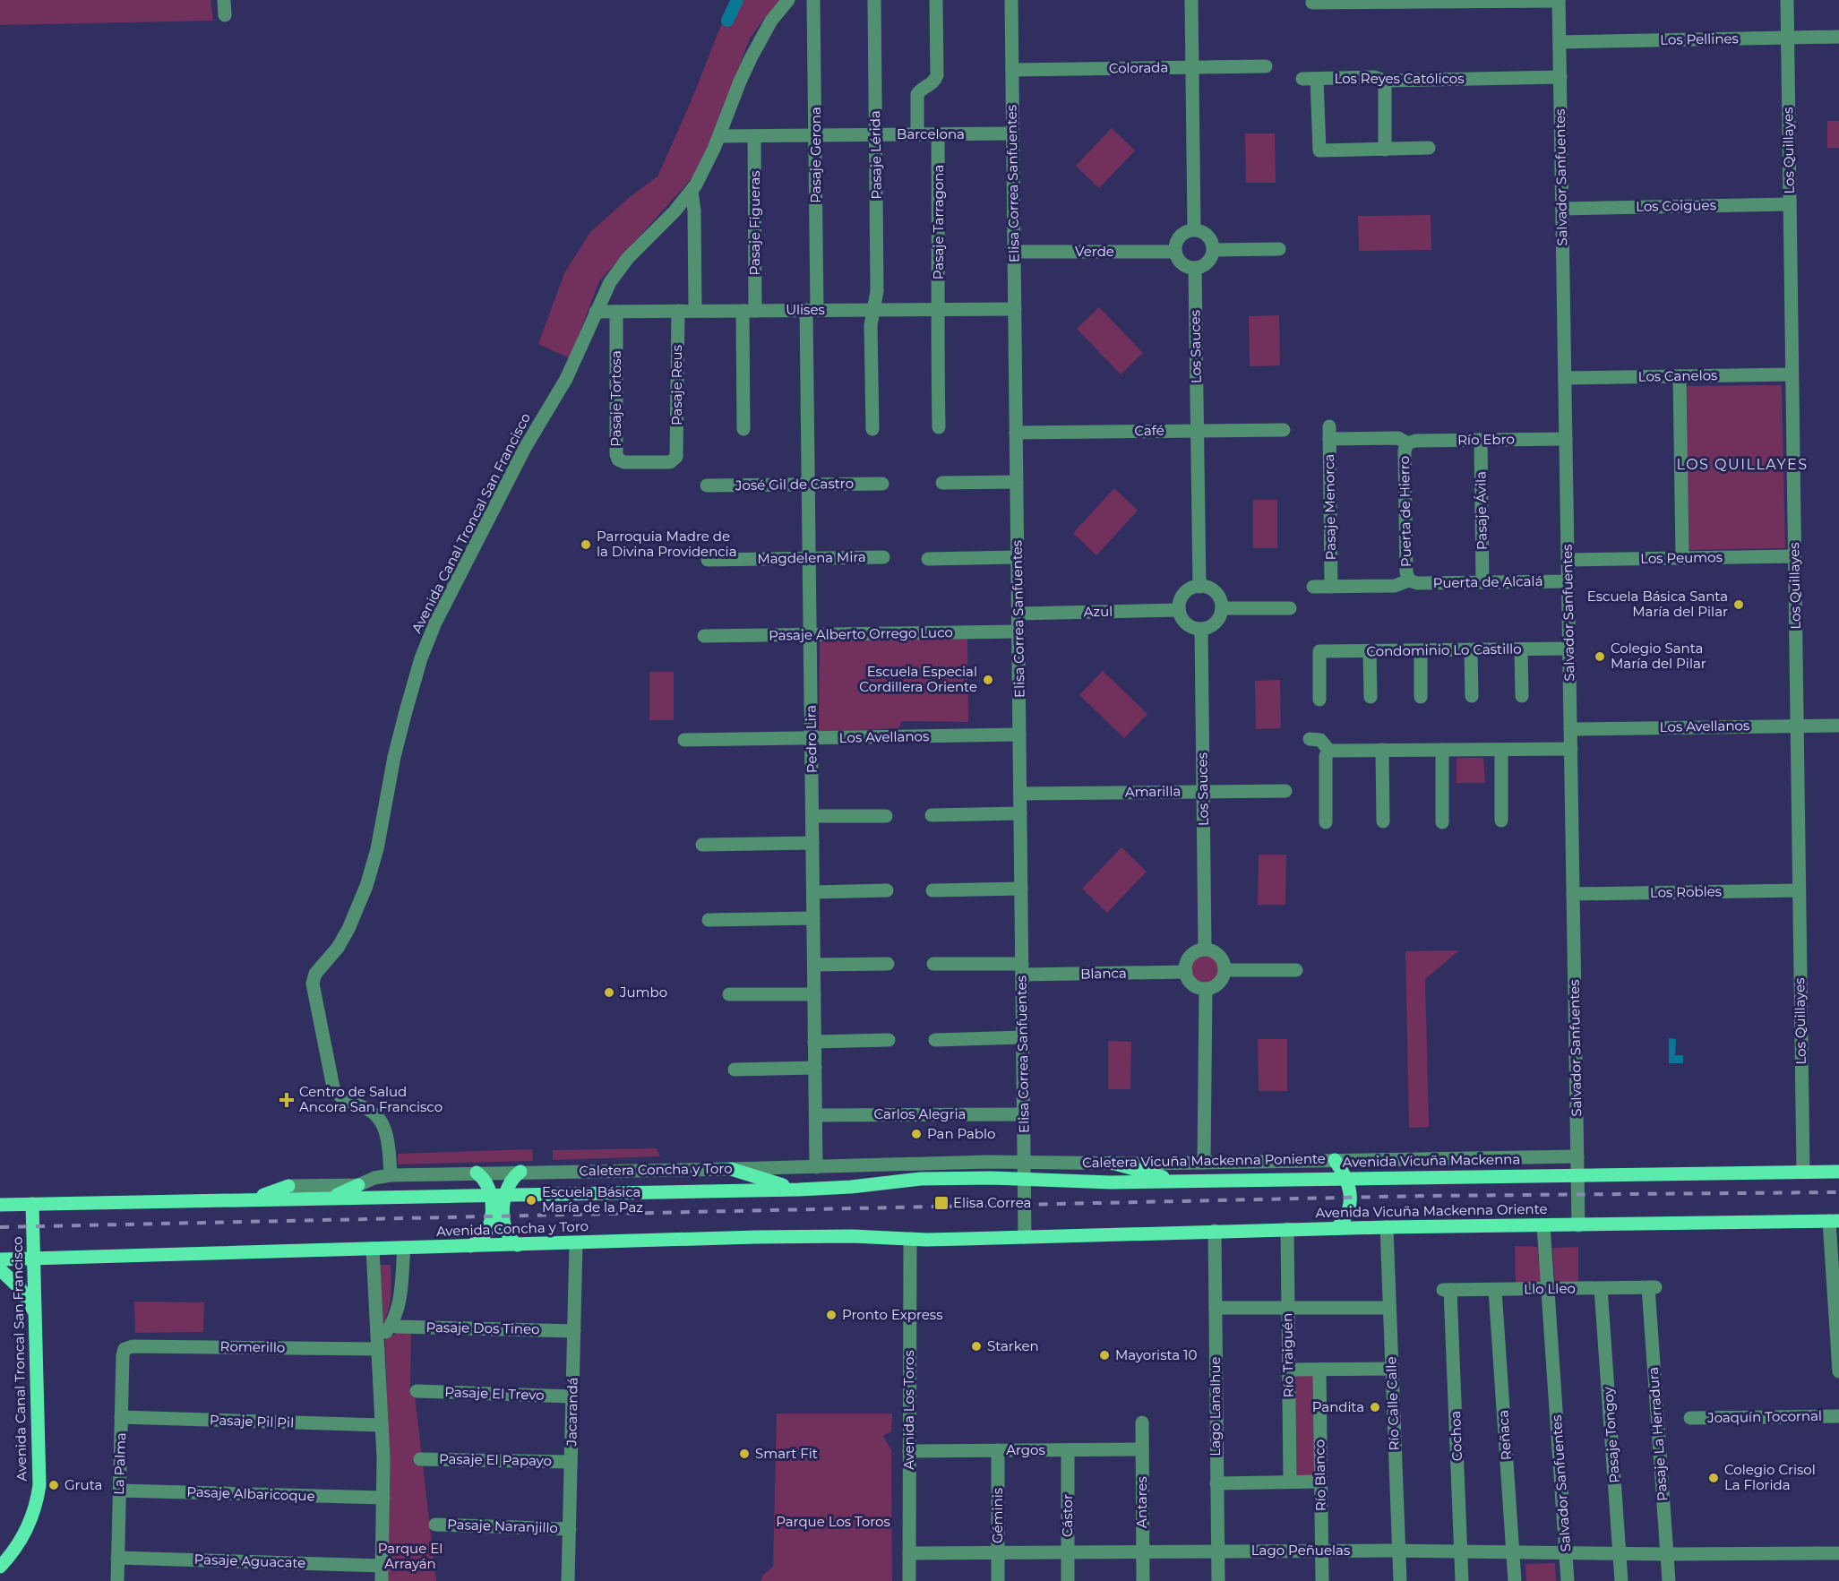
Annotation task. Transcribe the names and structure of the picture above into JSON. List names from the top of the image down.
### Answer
{
  "streets": {
    "main road": [
      "Avenida Canal Troncal San Francisco",
      "Avenida Vicuña Mackenna",
      "Avenida Vicuña Mackenna Oriente",
      "Avenida Concha y Toro"
    ],
    "street": [
      "Los Pellines",
      "Colorada",
      "Los Reyes Católicos",
      "Barcelona",
      "Los Quillayes",
      "Pasaje Gerona",
      "Pasaje Lérida",
      "Salvador Sanfuentes",
      "Elisa Correa Sanfuentes",
      "Los Coigües",
      "Pasaje Tarragona",
      "Pasaje Figueras",
      "Verde",
      "Ulises",
      "Los Sauces",
      "Los Canelos",
      "Pasaje Reus",
      "Pasaje Tortosa",
      "Café",
      "Río Ebro",
      "José Gil de Castro",
      "Pasaje Menorca",
      "Pasaje Ávila",
      "Puerta de Hierro",
      "Magdelena Mira",
      "Los Peumos",
      "Puerta de Alcalá",
      "Azul",
      "Pasaje Alberto Orrego Luco",
      "Condominio Lo Castillo",
      "Los Avellanos",
      "Pedro Lira",
      "Amarilla",
      "Los Robles",
      "Blanca",
      "Carlos Alegria",
      "Caletera Vicuña Mackenna Poniente",
      "Caletera Concha y Toro",
      "Llo Lleo",
      "Pasaje Dos Tineo",
      "Romerillo",
      "Río Traiguén",
      "Pasaje El Trevo",
      "Río Calle Calle",
      "Lago Lanalhue",
      "Avenida Los Toros",
      "Jacarandá",
      "Joaquín Tocornal",
      "Pasaje Pil Pil",
      "Pasaje La Herradura",
      "Reñaca",
      "Pasaje Tongoy",
      "Cochoa",
      "Argos",
      "Pasaje El Papayo",
      "La Palma",
      "Río Blanco",
      "Pasaje Albaricoque",
      "Antares",
      "Géminis",
      "Cástor",
      "Pasaje Naranjillo",
      "Lago Peñuelas",
      "Pasaje Aguacate"
    ]
  },
  "crossings": [
    ["Los Pellines", "Los Quillayes"],
    ["Los Pellines", "Salvador Sanfuentes"],
    ["Colorada", "Elisa Correa Sanfuentes"],
    ["Los Reyes Católicos", "Salvador Sanfuentes"],
    ["Barcelona", "Pasaje Gerona"],
    ["Barcelona", "Pasaje Lérida"],
    ["Barcelona", "Elisa Correa Sanfuentes"],
    ["Barcelona", "Pasaje Tarragona"],
    ["Barcelona", "Pasaje Figueras"],
    ["Barcelona", "Avenida Canal Troncal San Francisco"],
    ["Los Quillayes", "Los Coigües"],
    ["Los Quillayes", "Los Canelos"],
    ["Los Quillayes", "Los Peumos"],
    ["Los Quillayes", "Los Avellanos"],
    ["Los Quillayes", "Los Robles"],
    ["Los Quillayes", "Avenida Vicuña Mackenna"],
    ["Pasaje Gerona", "Ulises"],
    ["Pasaje Gerona", "Pedro Lira"],
    ["Pasaje Lérida", "Ulises"],
    ["Salvador Sanfuentes", "Los Coigües"],
    ["Salvador Sanfuentes", "Los Canelos"],
    ["Salvador Sanfuentes", "Río Ebro"],
    ["Salvador Sanfuentes", "Los Peumos"],
    ["Salvador Sanfuentes", "Puerta de Alcalá"],
    ["Salvador Sanfuentes", "Condominio Lo Castillo"],
    ["Salvador Sanfuentes", "Los Avellanos"],
    ["Salvador Sanfuentes", "Los Robles"],
    ["Salvador Sanfuentes", "Caletera Vicuña Mackenna Poniente"],
    ["Salvador Sanfuentes", "Avenida Vicuña Mackenna"],
    ["Salvador Sanfuentes", "Avenida Vicuña Mackenna Oriente"],
    ["Salvador Sanfuentes", "Llo Lleo"],
    ["Salvador Sanfuentes", "Lago Peñuelas"],
    ["Elisa Correa Sanfuentes", "Verde"],
    ["Elisa Correa Sanfuentes", "Ulises"],
    ["Elisa Correa Sanfuentes", "Café"],
    ["Elisa Correa Sanfuentes", "Azul"],
    ["Elisa Correa Sanfuentes", "Pasaje Alberto Orrego Luco"],
    ["Elisa Correa Sanfuentes", "Los Avellanos"],
    ["Elisa Correa Sanfuentes", "Amarilla"],
    ["Elisa Correa Sanfuentes", "Blanca"],
    ["Elisa Correa Sanfuentes", "Carlos Alegria"],
    ["Elisa Correa Sanfuentes", "Caletera Vicuña Mackenna Poniente"],
    ["Elisa Correa Sanfuentes", "Avenida Vicuña Mackenna"],
    ["Elisa Correa Sanfuentes", "Caletera Concha y Toro"],
    ["Elisa Correa Sanfuentes", "Avenida Vicuña Mackenna Oriente"],
    ["Elisa Correa Sanfuentes", "Avenida Concha y Toro"],
    ["Pasaje Tarragona", "Ulises"],
    ["Pasaje Figueras", "Ulises"],
    ["Verde", "Los Sauces"],
    ["Ulises", "Pasaje Reus"],
    ["Ulises", "Pasaje Tortosa"],
    ["Ulises", "Avenida Canal Troncal San Francisco"],
    ["Ulises", "Pedro Lira"],
    ["Los Sauces", "Café"],
    ["Los Sauces", "Azul"],
    ["Los Sauces", "Amarilla"],
    ["Los Sauces", "Blanca"],
    ["Pasaje Reus", "Pasaje Tortosa"],
    ["Río Ebro", "Pasaje Menorca"],
    ["Río Ebro", "Pasaje Ávila"],
    ["Río Ebro", "Puerta de Hierro"],
    ["José Gil de Castro", "Pedro Lira"],
    ["Pasaje Menorca", "Puerta de Alcalá"],
    ["Pasaje Ávila", "Puerta de Alcalá"],
    ["Puerta de Hierro", "Puerta de Alcalá"],
    ["Avenida Canal Troncal San Francisco", "Caletera Concha y Toro"],
    ["Avenida Canal Troncal San Francisco", "Avenida Concha y Toro"],
    ["Magdelena Mira", "Pedro Lira"],
    ["Pasaje Alberto Orrego Luco", "Pedro Lira"],
    ["Los Avellanos", "Pedro Lira"],
    ["Pedro Lira", "Carlos Alegria"],
    ["Pedro Lira", "Caletera Concha y Toro"],
    ["Caletera Vicuña Mackenna Poniente", "Caletera Concha y Toro"],
    ["Avenida Vicuña Mackenna Oriente", "Avenida Concha y Toro"],
    ["Avenida Vicuña Mackenna Oriente", "Río Traiguén"],
    ["Avenida Vicuña Mackenna Oriente", "Río Calle Calle"],
    ["Avenida Vicuña Mackenna Oriente", "Lago Lanalhue"],
    ["Avenida Concha y Toro", "Avenida Los Toros"],
    ["Avenida Concha y Toro", "Jacarandá"],
    ["Llo Lleo", "Pasaje La Herradura"],
    ["Llo Lleo", "Reñaca"],
    ["Llo Lleo", "Pasaje Tongoy"],
    ["Llo Lleo", "Cochoa"],
    ["Pasaje Dos Tineo", "Jacarandá"],
    ["Romerillo", "La Palma"],
    ["Pasaje El Trevo", "Jacarandá"],
    ["Río Calle Calle", "Lago Peñuelas"],
    ["Lago Lanalhue", "Lago Peñuelas"],
    ["Avenida Los Toros", "Argos"],
    ["Avenida Los Toros", "Lago Peñuelas"],
    ["Jacarandá", "Pasaje El Papayo"],
    ["Jacarandá", "Pasaje Naranjillo"],
    ["Pasaje Pil Pil", "La Palma"],
    ["Pasaje La Herradura", "Lago Peñuelas"],
    ["Reñaca", "Lago Peñuelas"],
    ["Pasaje Tongoy", "Lago Peñuelas"],
    ["Cochoa", "Lago Peñuelas"],
    ["Argos", "Antares"],
    ["Argos", "Géminis"],
    ["Argos", "Cástor"],
    ["La Palma", "Pasaje Albaricoque"],
    ["La Palma", "Pasaje Aguacate"],
    ["Río Blanco", "Lago Peñuelas"],
    ["Antares", "Lago Peñuelas"],
    ["Géminis", "Lago Peñuelas"],
    ["Cástor", "Lago Peñuelas"]
  ],
  "districts": ["LOS QUILLAYES"],
  "parks": ["Parque Los Toros", "Parque El Arrayán"],
  "places": {
    "other": [
      "Parroquia Madre de la Divina Providencia",
      "Escuela Básica Santa María del Pilar",
      "Colegio Santa María del Pilar",
      "Escuela Especial Cordillera Oriente",
      "Jumbo",
      "Pan Pablo",
      "Escuela Básica María de la Paz",
      "Pronto Express",
      "Starken",
      "Mayorista 10",
      "Pandita",
      "Smart Fit",
      "Colegio Crisol La Florida",
      "Gruta"
    ],
    "health": ["Centro de Salud Ancora San Francisco"],
    "transit": ["Elisa Correa"]
  }
}
